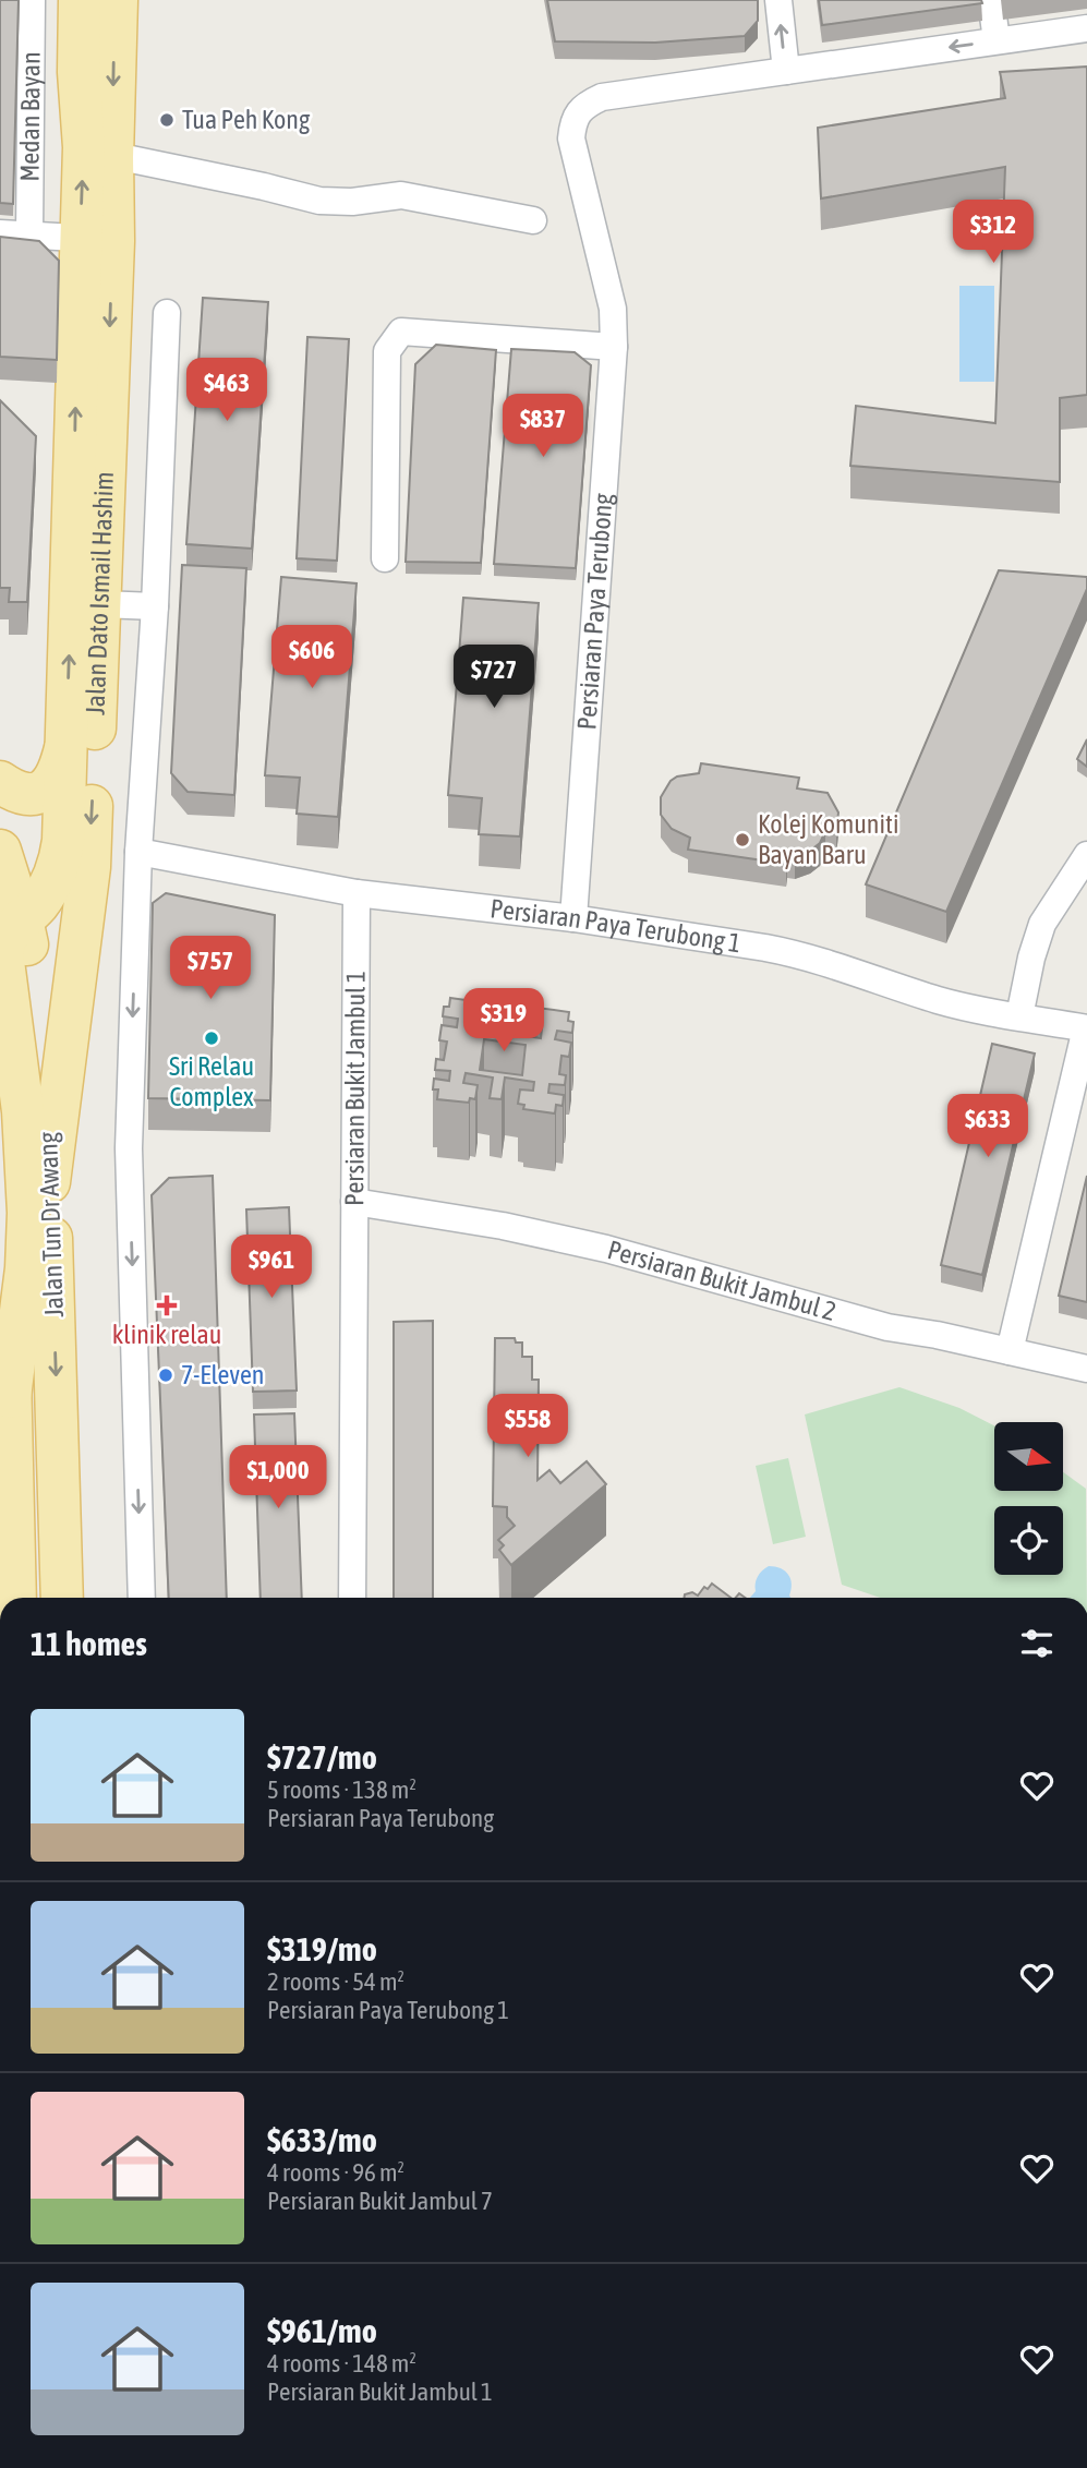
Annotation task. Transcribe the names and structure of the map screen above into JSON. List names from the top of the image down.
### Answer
{
  "streets": {
    "main road": ["Jalan Dato Ismail Hashim", "Jalan Tun Dr Awang"],
    "street": [
      "Medan Bayan",
      "Persiaran Paya Terubong",
      "Persiaran Paya Terubong 1",
      "Persiaran Bukit Jambul 1",
      "Persiaran Bukit Jambul 2"
    ]
  },
  "crossings": [
    ["Jalan Dato Ismail Hashim", "Jalan Tun Dr Awang"],
    ["Persiaran Paya Terubong", "Persiaran Paya Terubong 1"],
    ["Persiaran Paya Terubong 1", "Persiaran Bukit Jambul 1"],
    ["Persiaran Bukit Jambul 1", "Persiaran Bukit Jambul 2"]
  ],
  "places": {
    "other": [
      "Tua Peh Kong",
      "Kolej Komuniti Bayan Baru",
      "Sri Relau Complex",
      "7-Eleven"
    ],
    "health": ["klinik relau"]
  },
  "north": "right",
  "page": {
    "price": [
      "$312",
      "$463",
      "$837",
      "$606",
      "$727",
      "$757",
      "$319",
      "$633",
      "$961",
      "$558",
      "$1,000"
    ],
    "heading": "11 homes",
    "list": [
      {
        "name": "$727/mo",
        "note": "5 rooms · 138 m² · Persiaran Paya Terubong"
      },
      {
        "name": "$319/mo",
        "note": "2 rooms · 54 m² · Persiaran Paya Terubong 1"
      },
      {
        "name": "$633/mo",
        "note": "4 rooms · 96 m² · Persiaran Bukit Jambul 7"
      },
      {
        "name": "$961/mo",
        "note": "4 rooms · 148 m² · Persiaran Bukit Jambul 1"
      }
    ]
  }
}
